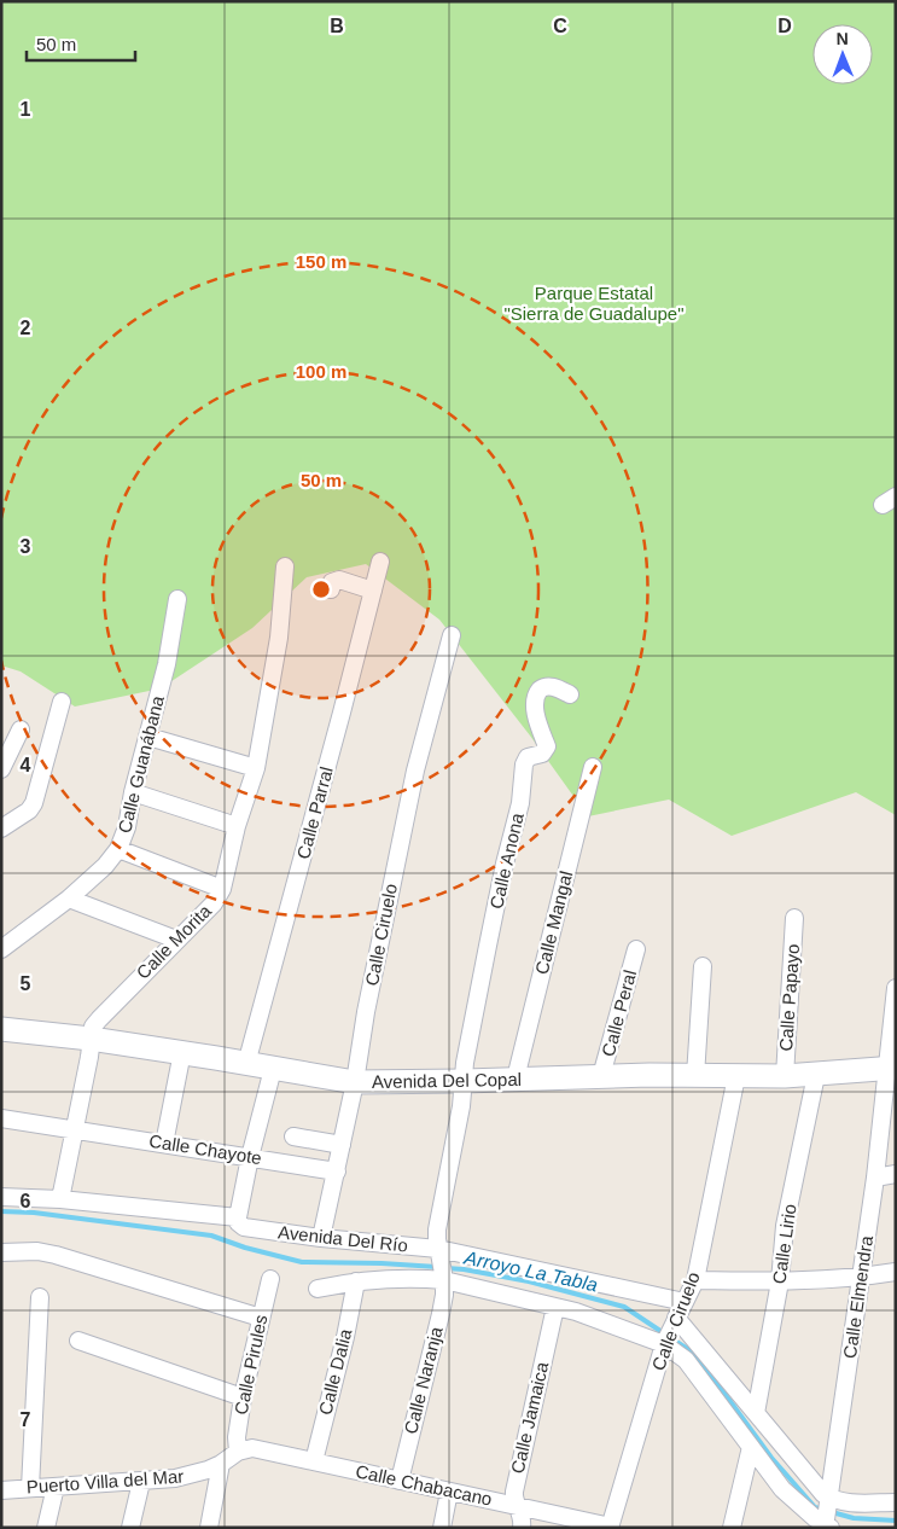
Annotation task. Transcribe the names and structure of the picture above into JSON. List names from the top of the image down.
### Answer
{
  "streets": {
    "street": [
      "Calle Guanábana",
      "Calle Parral",
      "Calle Anona",
      "Calle Mangal",
      "Calle Ciruelo",
      "Calle Morita",
      "Calle Papayo",
      "Calle Peral",
      "Avenida Del Copal",
      "Calle Chayote",
      "Avenida Del Río",
      "Calle Lirio",
      "Calle Elmendra",
      "Calle Pirules",
      "Calle Dalia",
      "Calle Naranja",
      "Calle Jamaica",
      "Puerto Villa del Mar",
      "Calle Chabacano"
    ]
  },
  "crossings": [
    ["Calle Parral", "Avenida Del Copal"],
    ["Calle Anona", "Avenida Del Copal"],
    ["Calle Mangal", "Avenida Del Copal"],
    ["Calle Ciruelo", "Avenida Del Copal"],
    ["Calle Ciruelo", "Calle Chayote"],
    ["Calle Ciruelo", "Avenida Del Río"],
    ["Calle Ciruelo", "Calle Chabacano"],
    ["Calle Morita", "Avenida Del Copal"],
    ["Calle Morita", "Calle Chayote"],
    ["Calle Morita", "Avenida Del Río"],
    ["Calle Papayo", "Avenida Del Copal"],
    ["Calle Peral", "Avenida Del Copal"],
    ["Avenida Del Copal", "Calle Lirio"],
    ["Avenida Del Copal", "Calle Elmendra"],
    ["Avenida Del Río", "Calle Lirio"],
    ["Avenida Del Río", "Calle Elmendra"],
    ["Avenida Del Río", "Calle Dalia"],
    ["Avenida Del Río", "Calle Naranja"],
    ["Avenida Del Río", "Calle Jamaica"],
    ["Calle Pirules", "Puerto Villa del Mar"],
    ["Calle Pirules", "Calle Chabacano"],
    ["Calle Dalia", "Calle Chabacano"],
    ["Calle Naranja", "Calle Chabacano"],
    ["Calle Jamaica", "Calle Chabacano"],
    ["Puerto Villa del Mar", "Calle Chabacano"]
  ],
  "water": ["Arroyo La Tabla"],
  "parks": ["Parque Estatal \"Sierra de Guadalupe\""],
  "scale_bar": "50 m",
  "north": "top",
  "grid": {
    "columns": ["B", "C", "D"],
    "rows": [
      "1",
      "2",
      "3",
      "4",
      "5",
      "6",
      "7"
    ]
  },
  "rings": ["150 m", "100 m", "50 m"]
}
